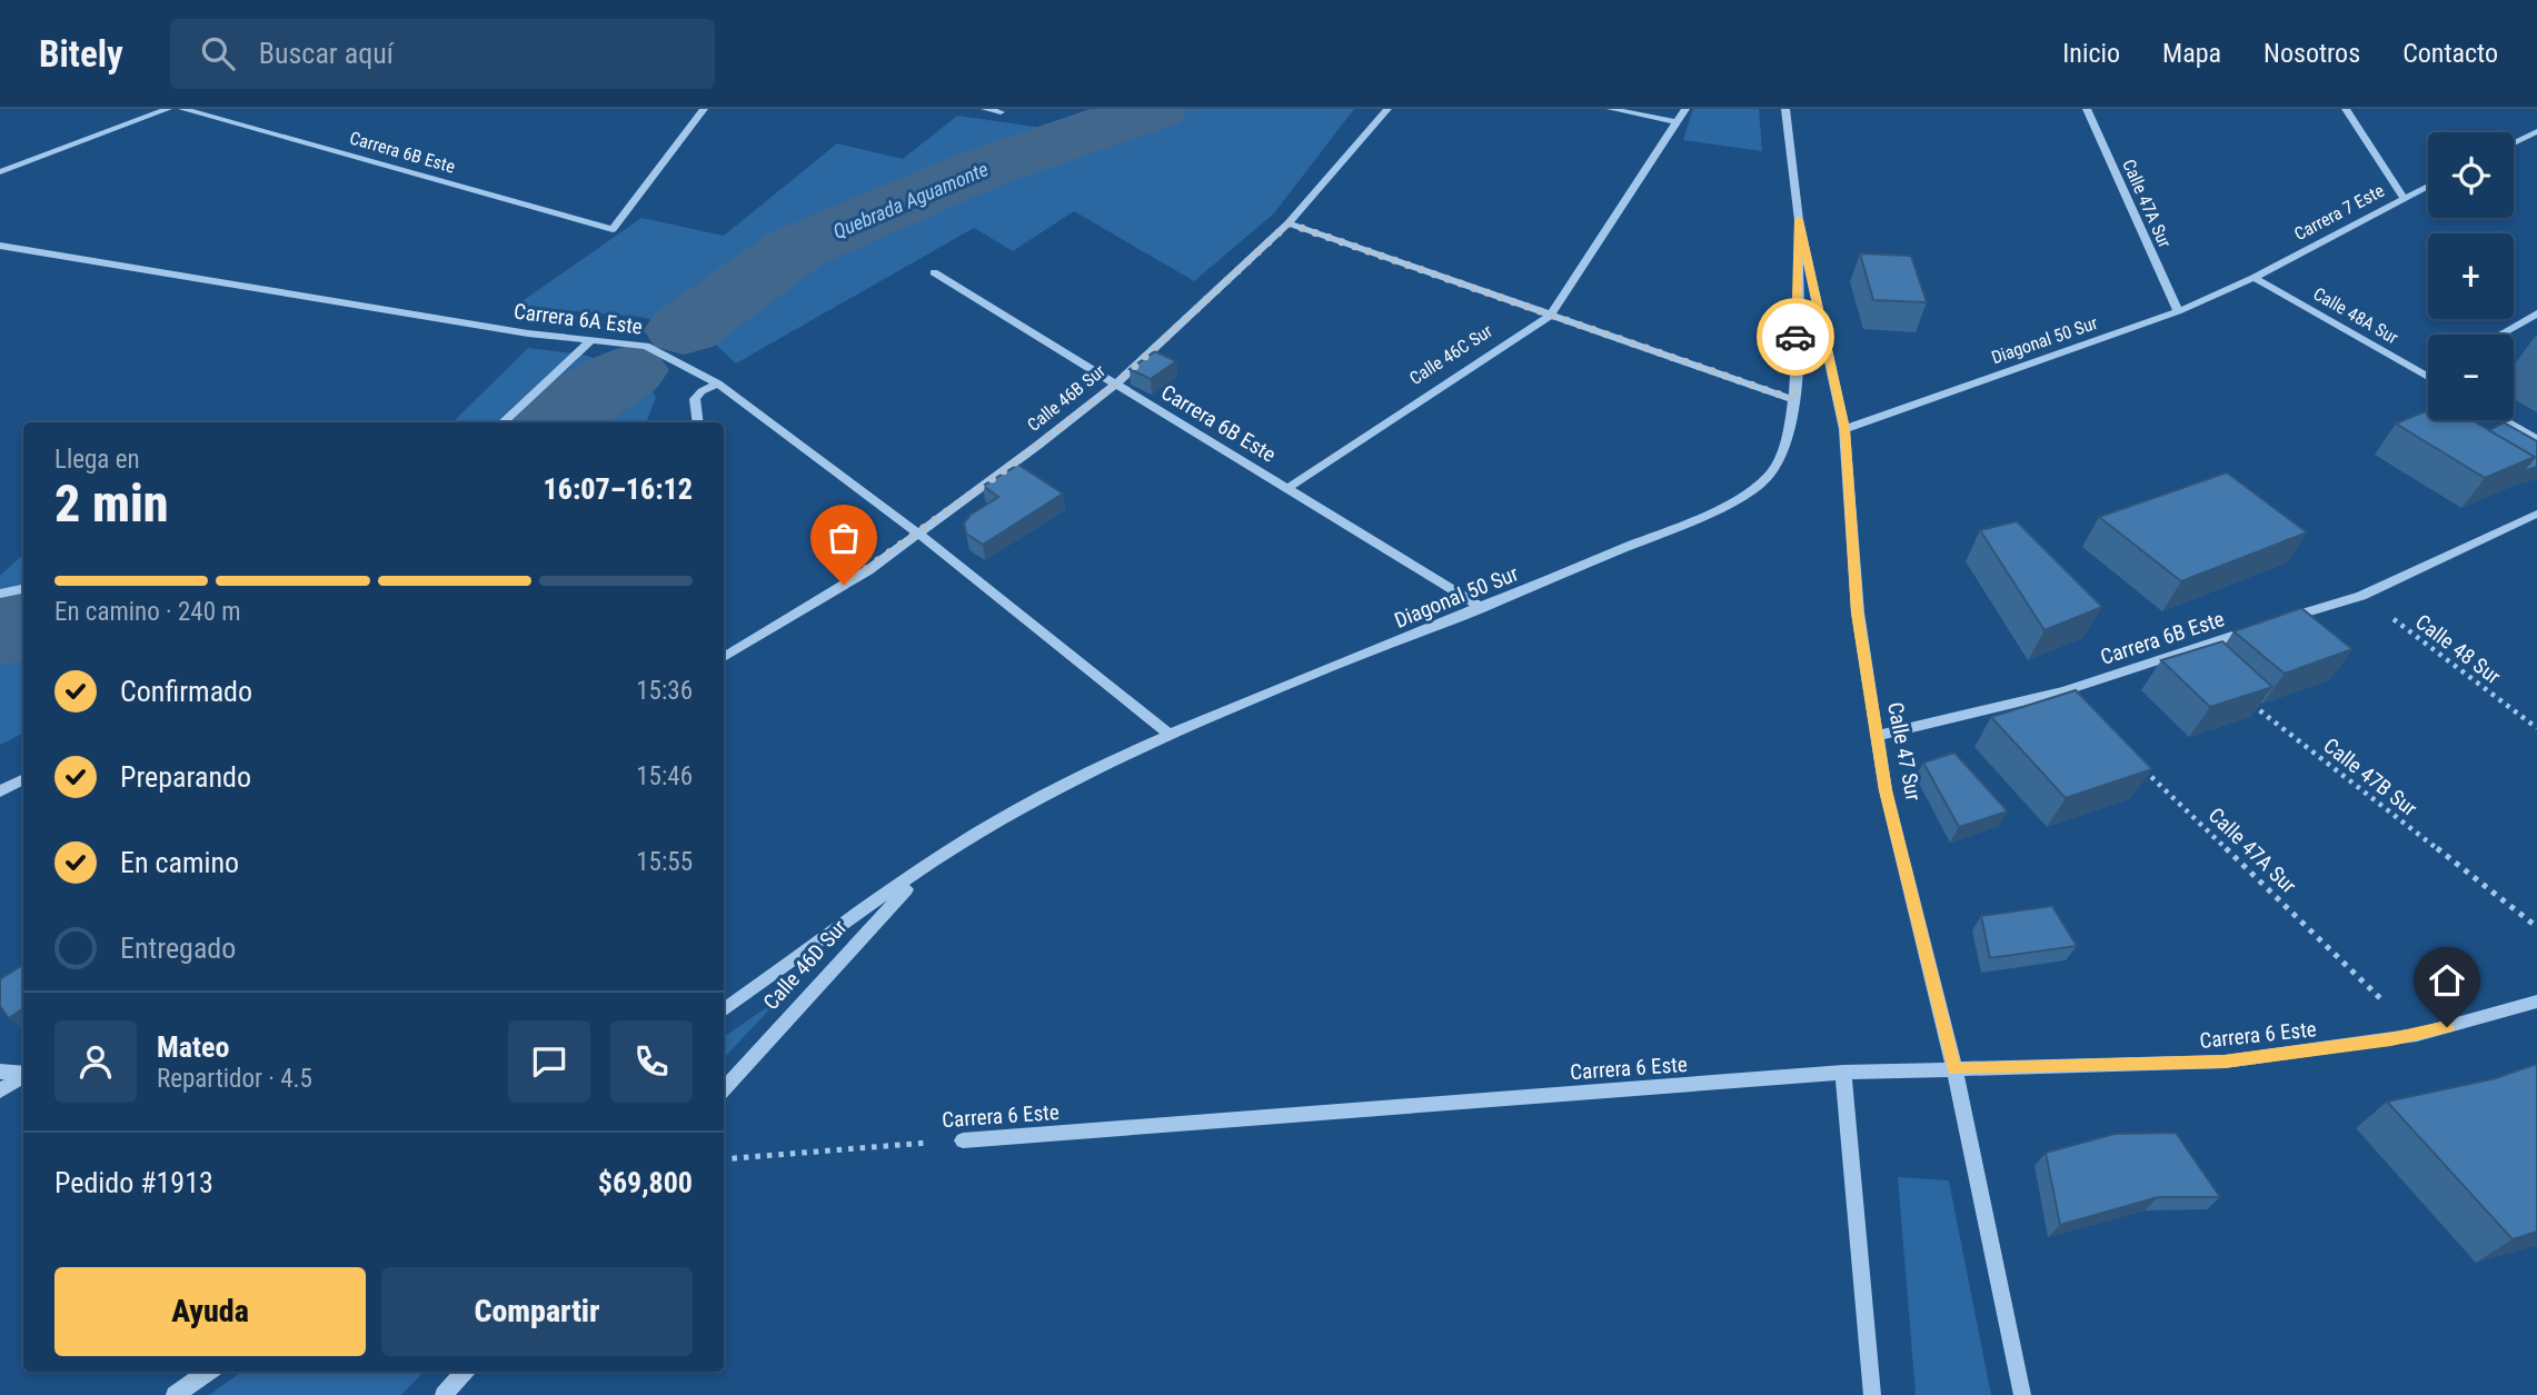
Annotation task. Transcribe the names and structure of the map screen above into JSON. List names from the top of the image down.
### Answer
{
  "streets": {
    "street": [
      "Carrera 6B Este",
      "Calle 47A Sur",
      "Carrera 7 Este",
      "Calle 48A Sur",
      "Carrera 6A Este",
      "Diagonal 50 Sur",
      "Calle 46C Sur",
      "Calle 46B Sur",
      "Calle 47 Sur",
      "Calle 46D Sur",
      "Carrera 6 Este"
    ],
    "path": ["Calle 48 Sur", "Calle 47B Sur"]
  },
  "crossings": [
    ["Carrera 6B Este", "Diagonal 50 Sur"],
    ["Carrera 6B Este", "Calle 46C Sur"],
    ["Carrera 6B Este", "Calle 46B Sur"],
    ["Carrera 6B Este", "Calle 47 Sur"],
    ["Calle 47A Sur", "Diagonal 50 Sur"],
    ["Calle 47A Sur", "Carrera 6 Este"],
    ["Carrera 7 Este", "Calle 48A Sur"],
    ["Carrera 7 Este", "Diagonal 50 Sur"],
    ["Calle 48A Sur", "Diagonal 50 Sur"],
    ["Carrera 6A Este", "Diagonal 50 Sur"],
    ["Carrera 6A Este", "Calle 46B Sur"],
    ["Diagonal 50 Sur", "Calle 47 Sur"],
    ["Diagonal 50 Sur", "Calle 46D Sur"],
    ["Calle 47 Sur", "Carrera 6 Este"]
  ],
  "water": ["Quebrada Aguamonte"],
  "page": {
    "header": "Bitely",
    "search": "Buscar aquí",
    "nav": [
      "Inicio",
      "Mapa",
      "Nosotros",
      "Contacto"
    ],
    "map_buttons": ["+", "−"],
    "heading": ["2 min", "Llega en", "16:07–16:12"],
    "panel": [
      "Mateo",
      "Repartidor · 4.5",
      "Pedido #1913",
      "$69,800"
    ],
    "bar": "En camino · 240 m",
    "list": [
      ["Confirmado", "15:36"],
      ["Preparando", "15:46"],
      ["En camino", "15:55"],
      "Entregado"
    ],
    "buttons": ["Ayuda", "Compartir"]
  }
}
